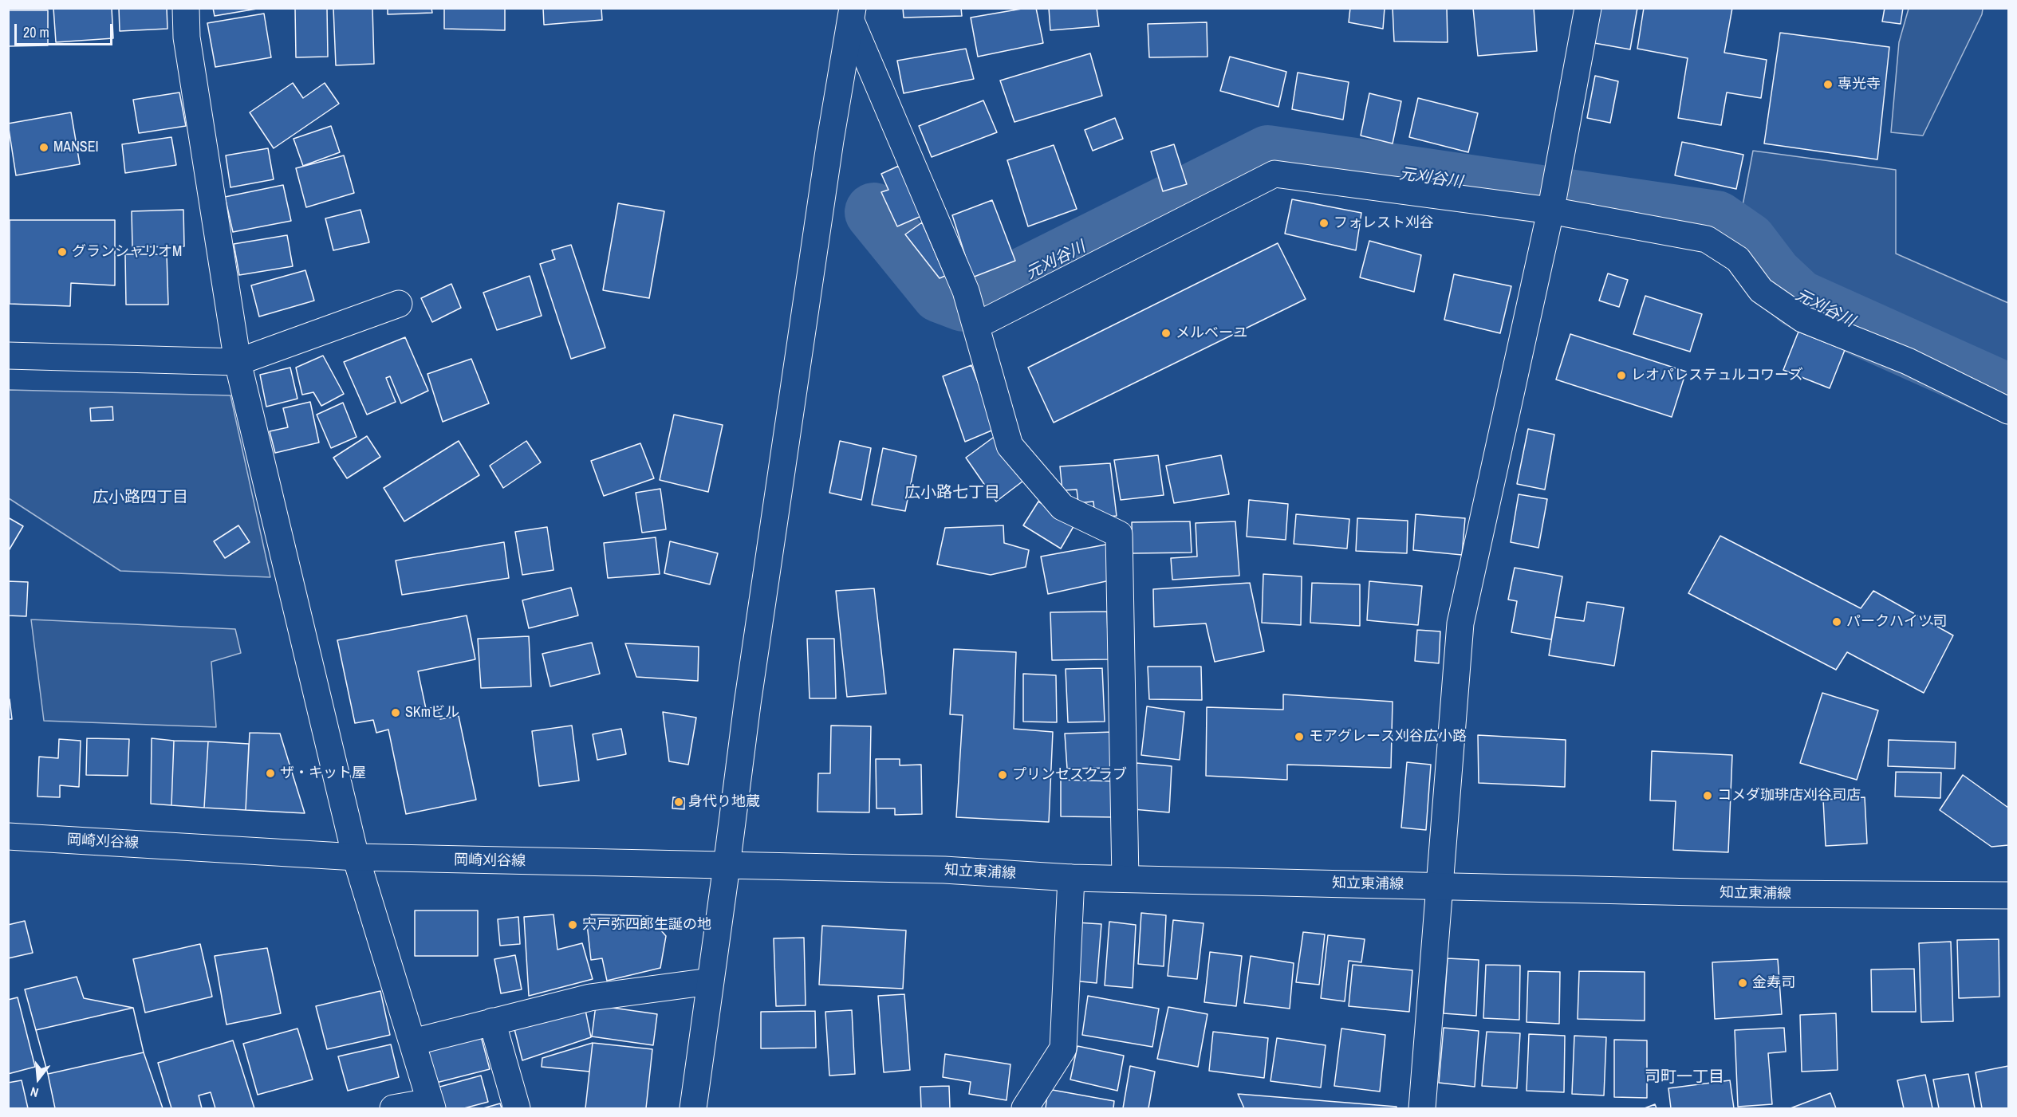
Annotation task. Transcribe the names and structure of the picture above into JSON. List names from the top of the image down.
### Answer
{
  "streets": {
    "street": ["岡崎刈谷線", "知立東浦線"]
  },
  "crossings": [
    ["岡崎刈谷線", "知立東浦線"]
  ],
  "districts": ["広小路七丁目", "広小路四丁目", "司町一丁目"],
  "water": ["元刈谷川"],
  "places": [
    "専光寺",
    "MANSEI",
    "フォレスト刈谷",
    "グランシャリオM",
    "メルベーユ",
    "レオパレステュルコワーズ",
    "パークハイツ司",
    "SKmビル",
    "モアグレース刈谷広小路",
    "ザ・キット屋",
    "プリンセスクラブ",
    "コメダ珈琲店刈谷司店",
    "身代り地蔵",
    "宍戸弥四郎生誕の地",
    "金寿司"
  ],
  "scale_bar": "20 m",
  "north": "bottom"
}
